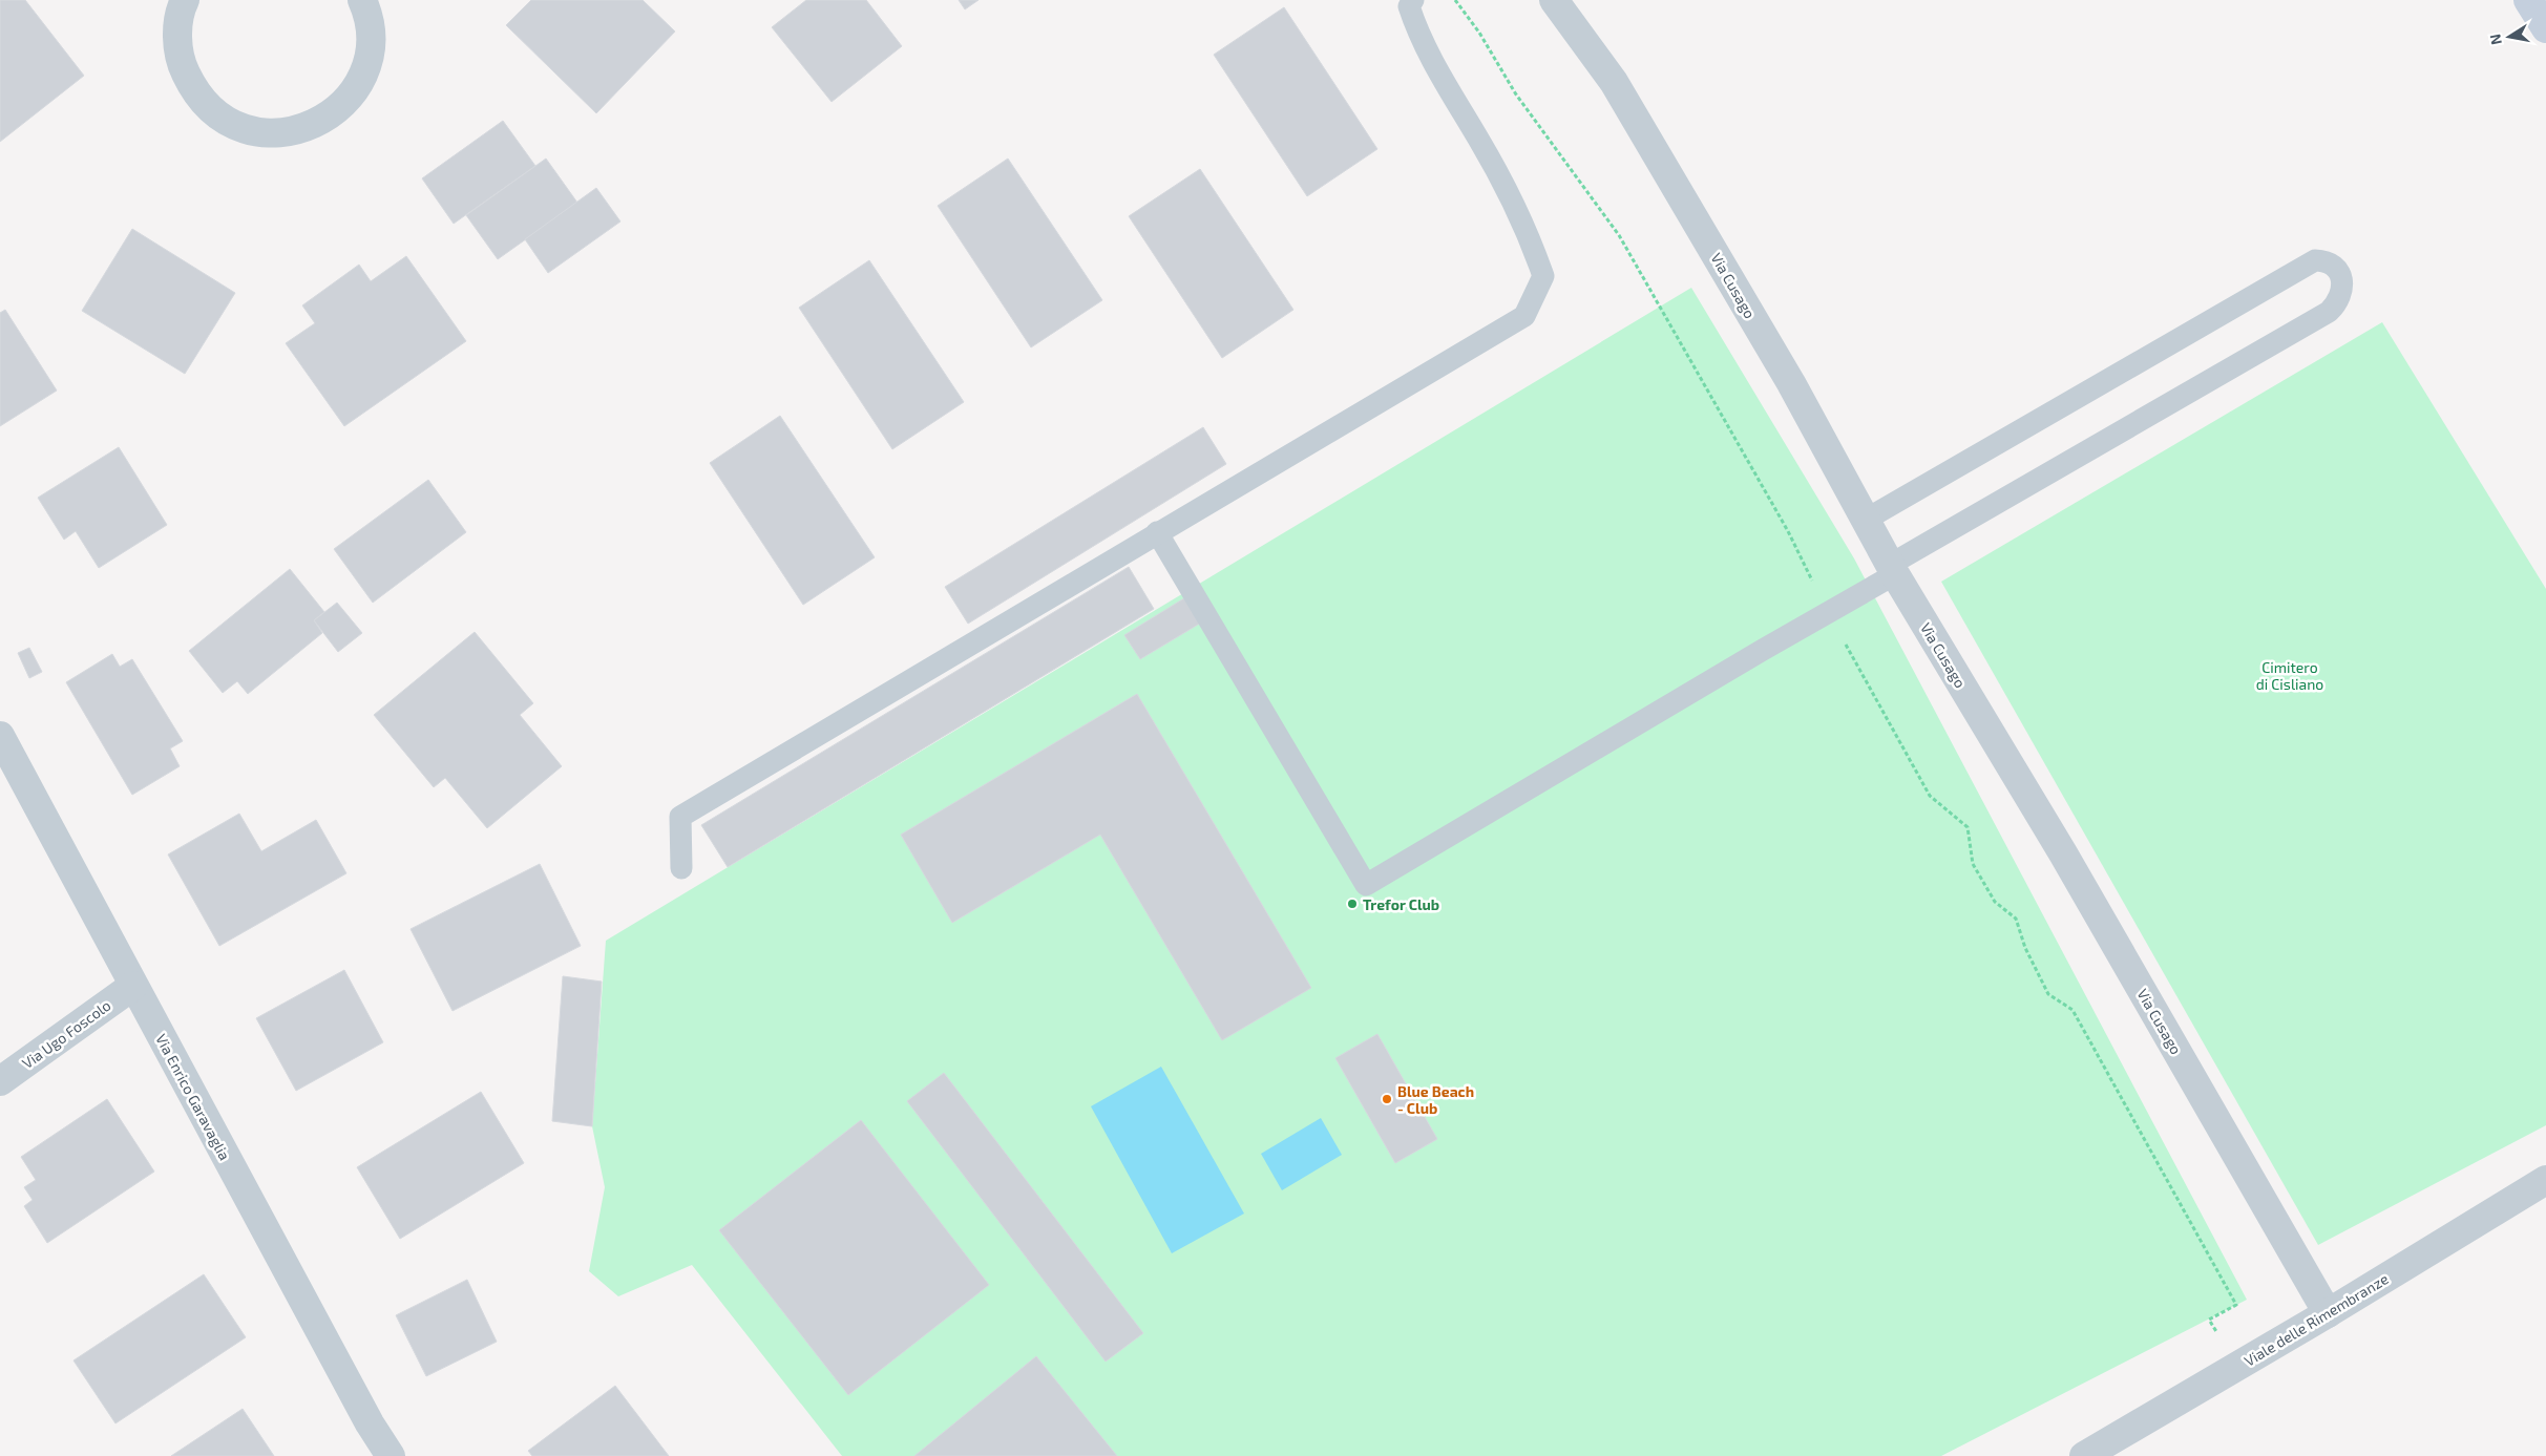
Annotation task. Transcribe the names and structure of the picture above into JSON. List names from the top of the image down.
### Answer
{
  "streets": {
    "street": [
      "Via Cusago",
      "Via Ugo Foscolo",
      "Via Enrico Garavaglia",
      "Viale delle Rimembranze"
    ]
  },
  "crossings": [
    ["Via Cusago", "Viale delle Rimembranze"],
    ["Via Ugo Foscolo", "Via Enrico Garavaglia"]
  ],
  "parks": ["Cimitero di Cisliano"],
  "places": ["Trefor Club", "Blue Beach - Club"],
  "north": "left"
}
